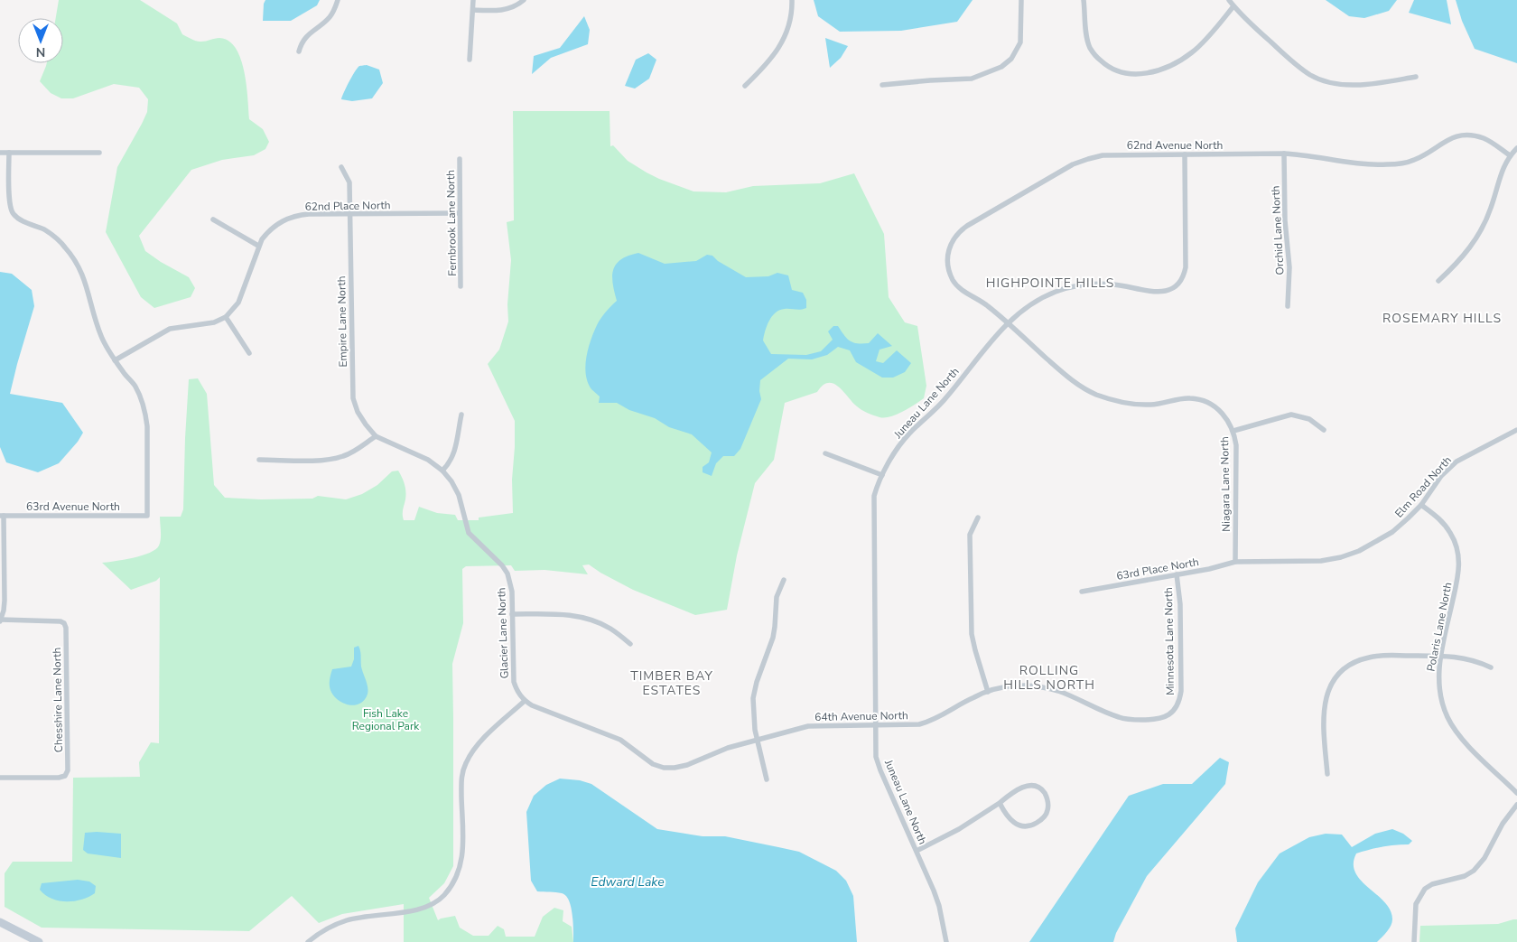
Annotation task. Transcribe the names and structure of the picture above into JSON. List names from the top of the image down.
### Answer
{
  "streets": {
    "street": [
      "62nd Avenue North",
      "62nd Place North",
      "Fernbrook Lane North",
      "Orchid Lane North",
      "Empire Lane North",
      "Juneau Lane North",
      "Niagara Lane North",
      "Elm Road North",
      "63rd Avenue North",
      "63rd Place North",
      "Polaris Lane North",
      "Glacier Lane North",
      "Minnesota Lane North",
      "Chesshire Lane North",
      "64th Avenue North"
    ]
  },
  "crossings": [
    ["62nd Avenue North", "Orchid Lane North"],
    ["62nd Avenue North", "Juneau Lane North"],
    ["62nd Avenue North", "Niagara Lane North"],
    ["62nd Place North", "Fernbrook Lane North"],
    ["62nd Place North", "Empire Lane North"],
    ["Empire Lane North", "Glacier Lane North"],
    ["Juneau Lane North", "Niagara Lane North"],
    ["Juneau Lane North", "64th Avenue North"],
    ["Niagara Lane North", "Elm Road North"],
    ["Niagara Lane North", "63rd Place North"],
    ["Elm Road North", "63rd Place North"],
    ["Elm Road North", "Polaris Lane North"],
    ["63rd Place North", "Minnesota Lane North"],
    ["Glacier Lane North", "64th Avenue North"],
    ["Minnesota Lane North", "64th Avenue North"]
  ],
  "districts": [
    "HIGHPOINTE HILLS",
    "ROSEMARY HILLS",
    "ROLLING HILLS NORTH",
    "TIMBER BAY ESTATES"
  ],
  "water": ["Edward Lake"],
  "parks": ["Fish Lake Regional Park"],
  "north": "bottom"
}
